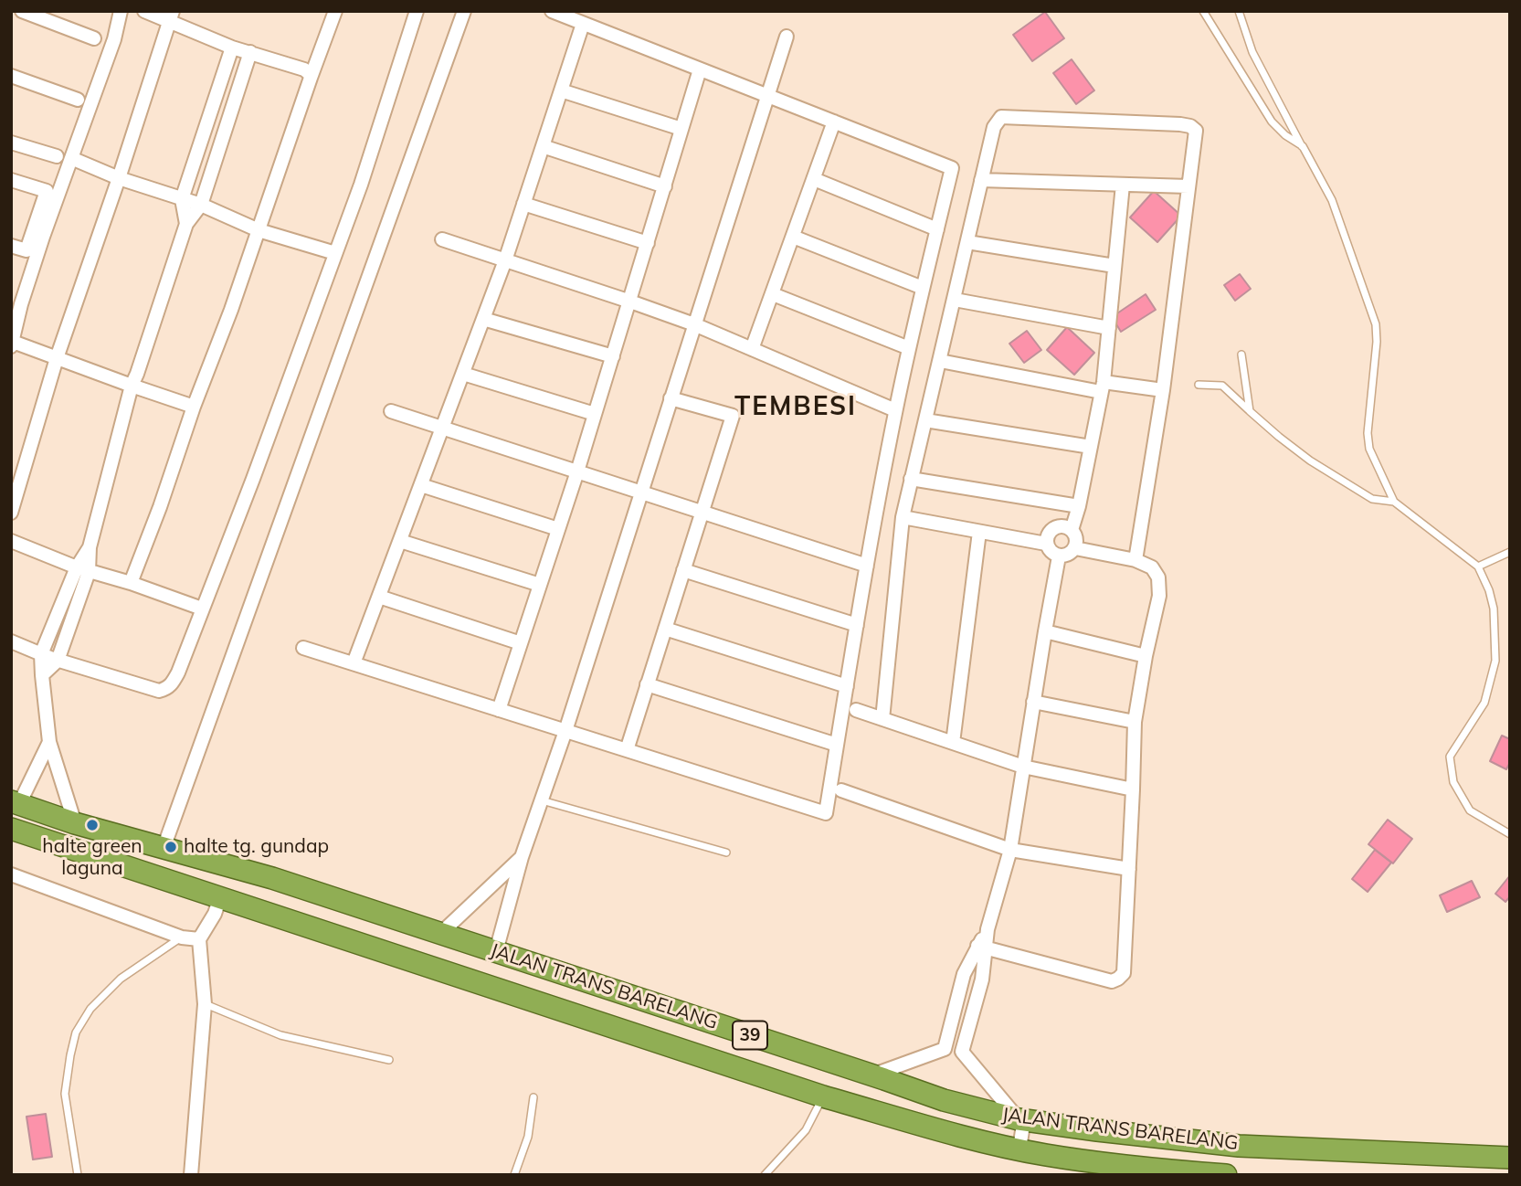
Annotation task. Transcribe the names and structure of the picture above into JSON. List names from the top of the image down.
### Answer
{
  "streets": {
    "highway": ["JALAN TRANS BARELANG", "39"]
  },
  "districts": ["TEMBESI"],
  "places": ["halte green laguna", "halte tg. gundap"]
}
